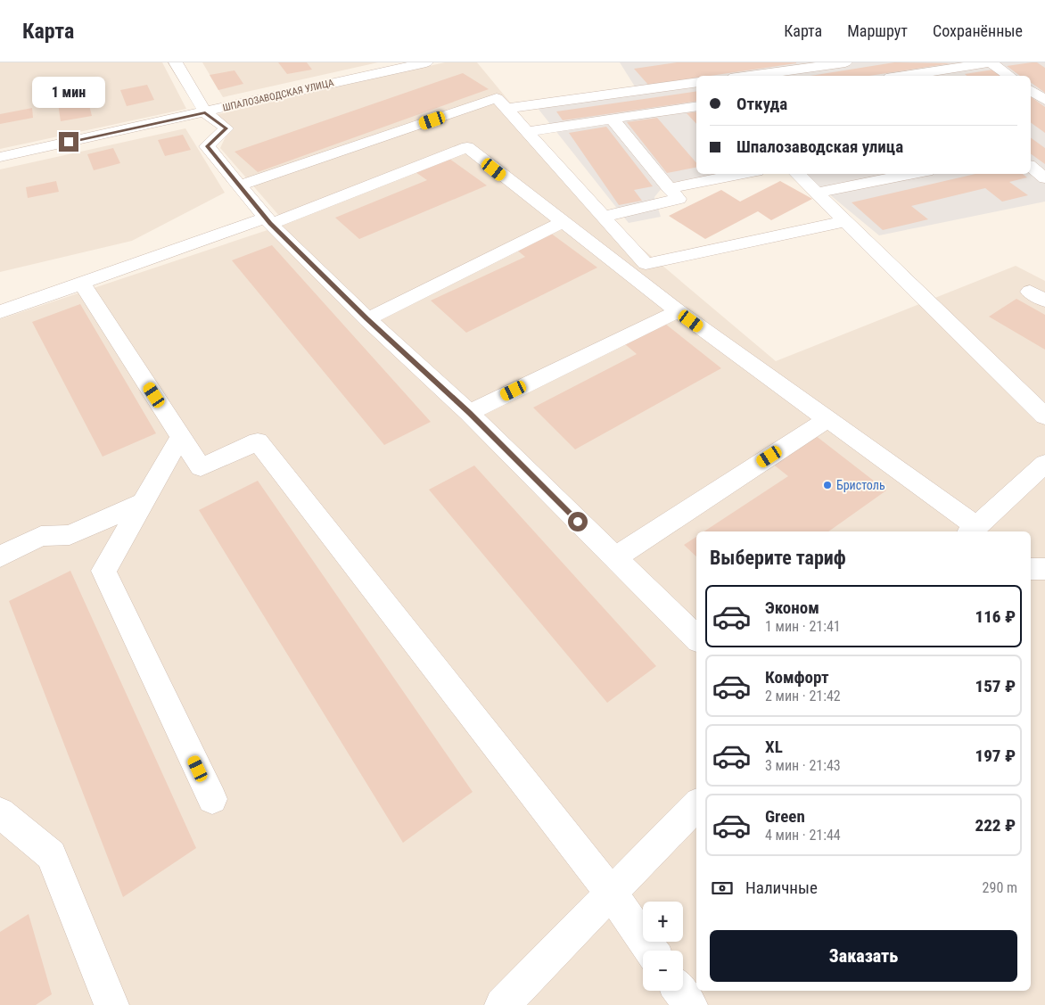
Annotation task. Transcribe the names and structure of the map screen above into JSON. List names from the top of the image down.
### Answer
{
  "streets": {
    "street": ["ШПАЛОЗАВОДСКАЯ УЛИЦА"]
  },
  "places": ["Бристоль"],
  "page": {
    "header": "Карта",
    "nav": ["Карта", "Маршрут", "Сохранённые"],
    "banner": ["Откуда", "Шпалозаводская улица"],
    "bubble": "1 мин",
    "heading": "Выберите тариф",
    "list": [
      {
        "name": "Эконом",
        "note": "1 мин · 21:41",
        "value": "116 ₽"
      },
      {
        "name": "Комфорт",
        "note": "2 мин · 21:42",
        "value": "157 ₽"
      },
      {
        "name": "XL",
        "note": "3 мин · 21:43",
        "value": "197 ₽"
      },
      {
        "name": "Green",
        "note": "4 мин · 21:44",
        "value": "222 ₽"
      }
    ],
    "pay": ["Наличные", "290 m"],
    "map_buttons": ["+", "−"],
    "buttons": "Заказать"
  }
}
